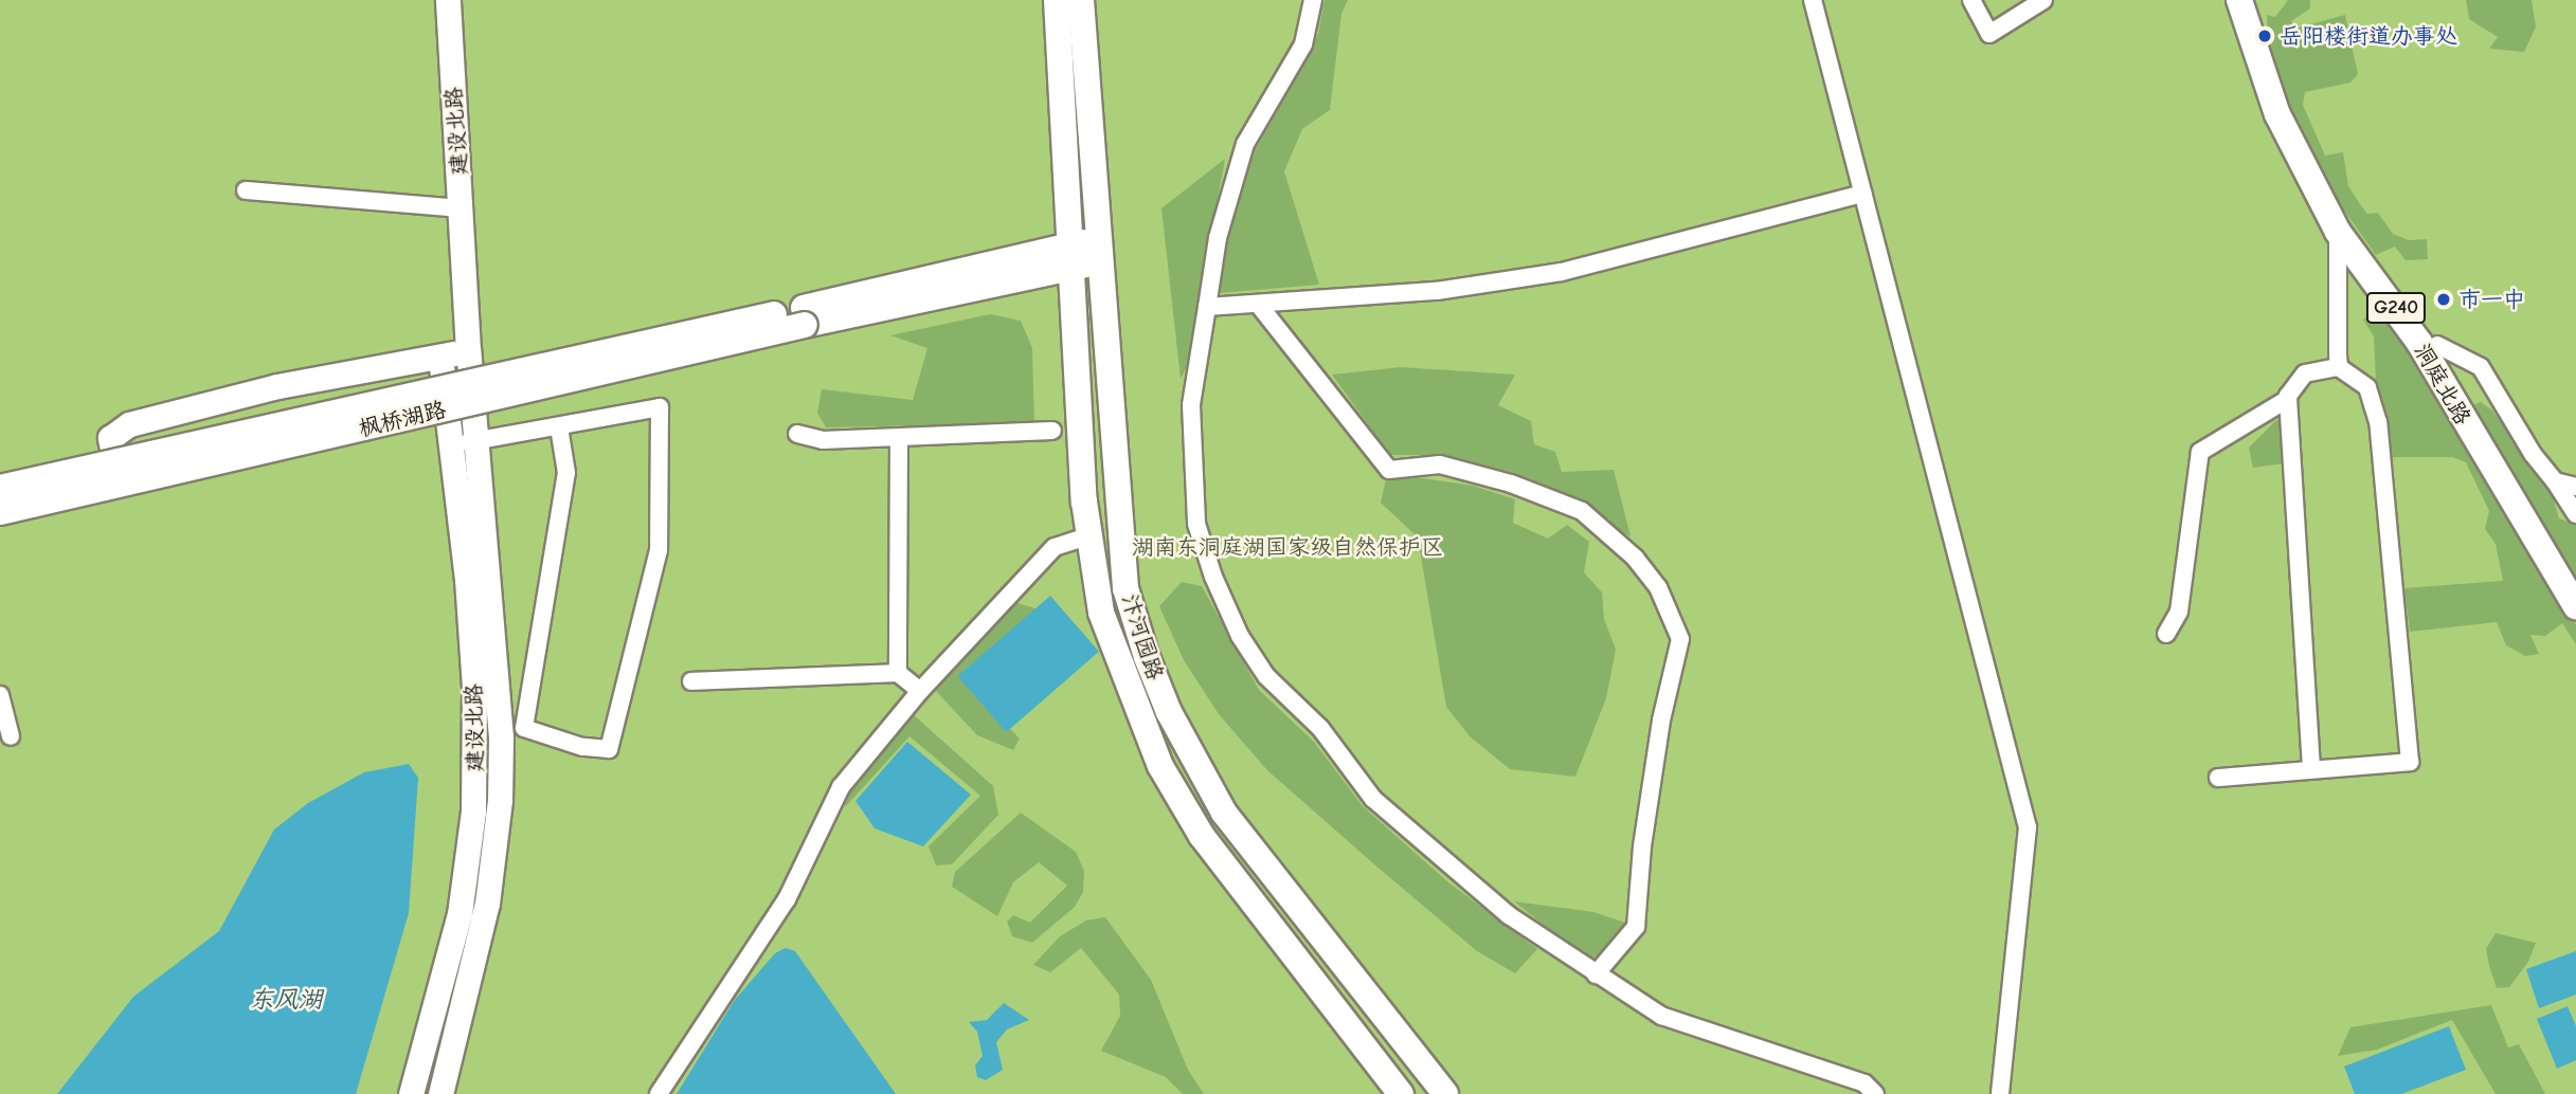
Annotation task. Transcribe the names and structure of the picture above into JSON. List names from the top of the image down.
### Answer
{
  "streets": {
    "main road": [
      "建设北路",
      "G240",
      "洞庭北路",
      "枫桥湖路",
      "汴河园路"
    ]
  },
  "water": ["东风湖"],
  "parks": ["湖南东洞庭湖国家级自然保护区"],
  "places": ["岳阳楼街道办事处", "市一中"]
}
